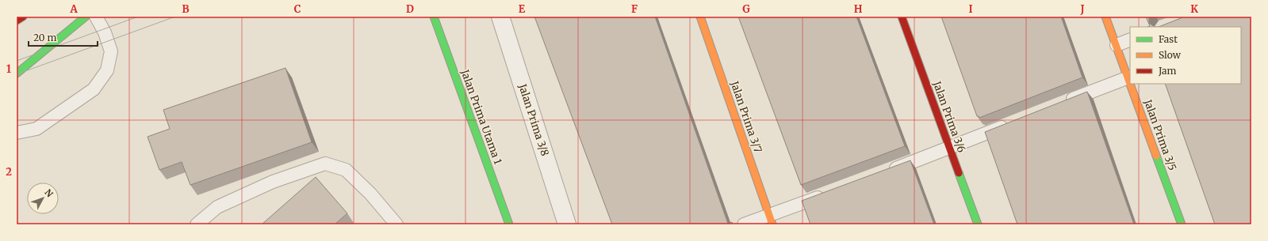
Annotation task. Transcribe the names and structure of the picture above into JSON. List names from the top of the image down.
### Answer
{
  "streets": {
    "street": [
      "Jalan Prima Utama 1",
      "Jalan Prima 3/7",
      "Jalan Prima 3/6",
      "Jalan Prima 3/8",
      "Jalan Prima 3/5"
    ]
  },
  "legend": ["Fast", "Slow", "Jam"],
  "scale_bar": "20 m",
  "north": "top right",
  "grid": {
    "columns": [
      "A",
      "B",
      "C",
      "D",
      "E",
      "F",
      "G",
      "H",
      "I",
      "J",
      "K"
    ],
    "rows": ["1", "2"]
  }
}
